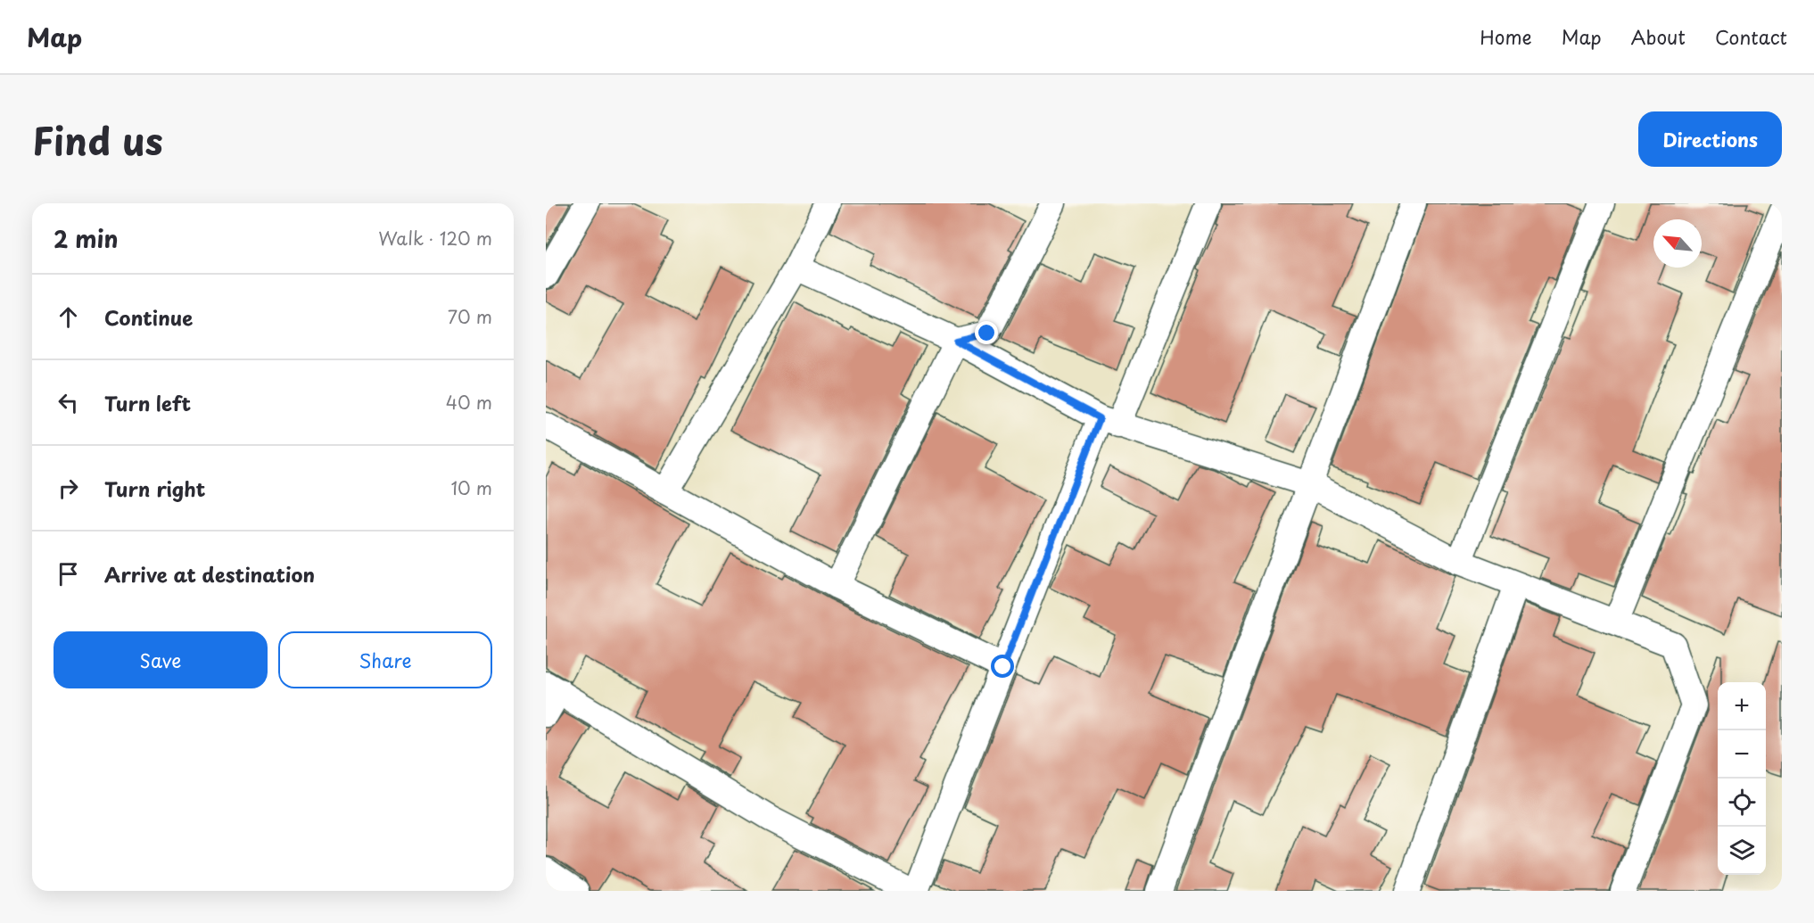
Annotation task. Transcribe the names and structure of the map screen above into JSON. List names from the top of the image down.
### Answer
{
  "north": "top left",
  "page": {
    "header": "Map",
    "nav": [
      "Home",
      "Map",
      "About",
      "Contact"
    ],
    "title": "Find us",
    "buttons": [
      "Directions",
      ["Save", "Share"]
    ],
    "heading": ["2 min", "Walk · 120 m"],
    "list": [
      ["Continue", "70 m"],
      ["Turn left", "40 m"],
      ["Turn right", "10 m"],
      "Arrive at destination"
    ],
    "map_buttons": ["+", "−"]
  }
}
